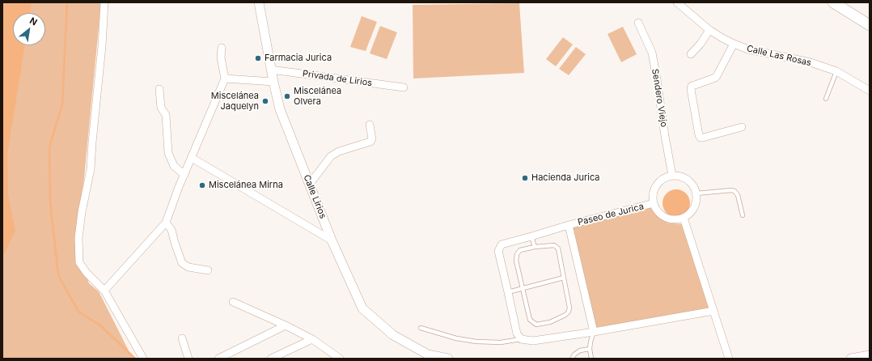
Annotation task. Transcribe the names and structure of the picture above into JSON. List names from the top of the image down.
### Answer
{
  "streets": {
    "street": [
      "Calle Las Rosas",
      "Privada de Lirios",
      "Sendero Viejo",
      "Calle Lirios",
      "Paseo de Jurica"
    ]
  },
  "crossings": [
    ["Privada de Lirios", "Calle Lirios"],
    ["Sendero Viejo", "Paseo de Jurica"]
  ],
  "places": [
    "Farmacia Jurica",
    "Miscelánea Olvera",
    "Miscelánea Jaquelyn",
    "Hacienda Jurica",
    "Miscelánea Mirna"
  ],
  "north": "top right"
}
